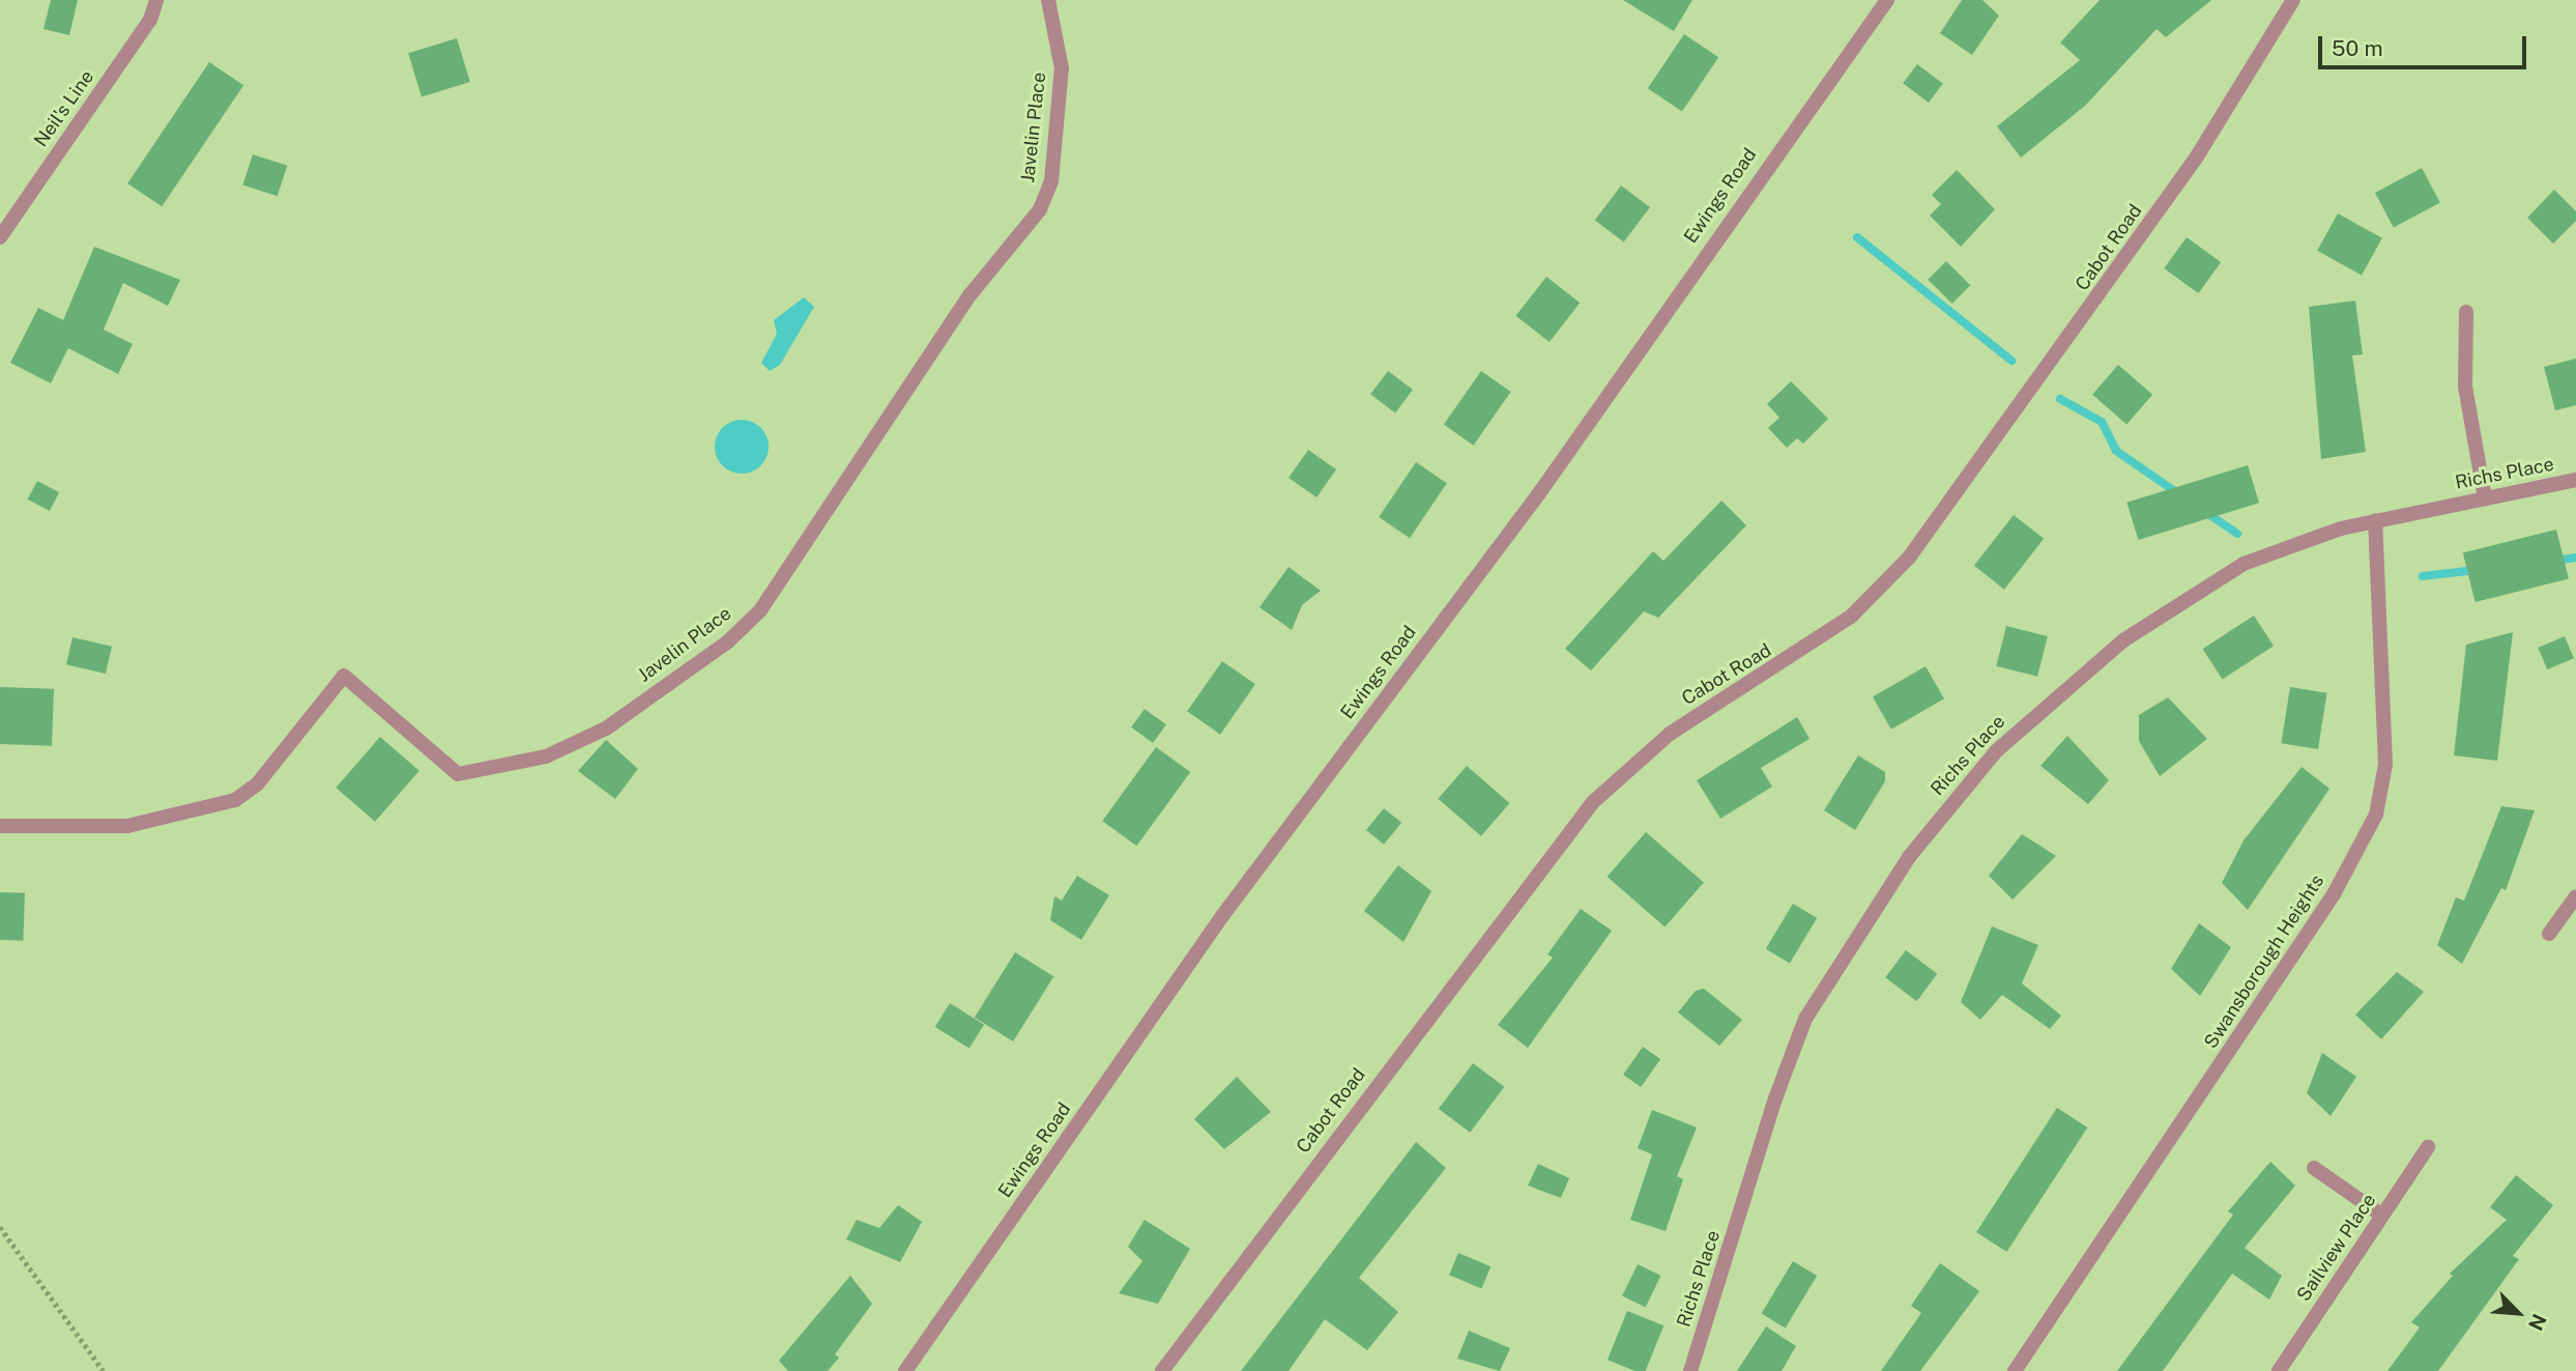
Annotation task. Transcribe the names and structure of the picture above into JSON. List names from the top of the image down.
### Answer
{
  "streets": {
    "street": [
      "Neil's Line",
      "Javelin Place",
      "Ewings Road",
      "Cabot Road",
      "Richs Place",
      "Swansborough Heights",
      "Sailview Place"
    ]
  },
  "crossings": [
    ["Richs Place", "Swansborough Heights"]
  ],
  "scale_bar": "50 m",
  "north": "bottom right"
}
